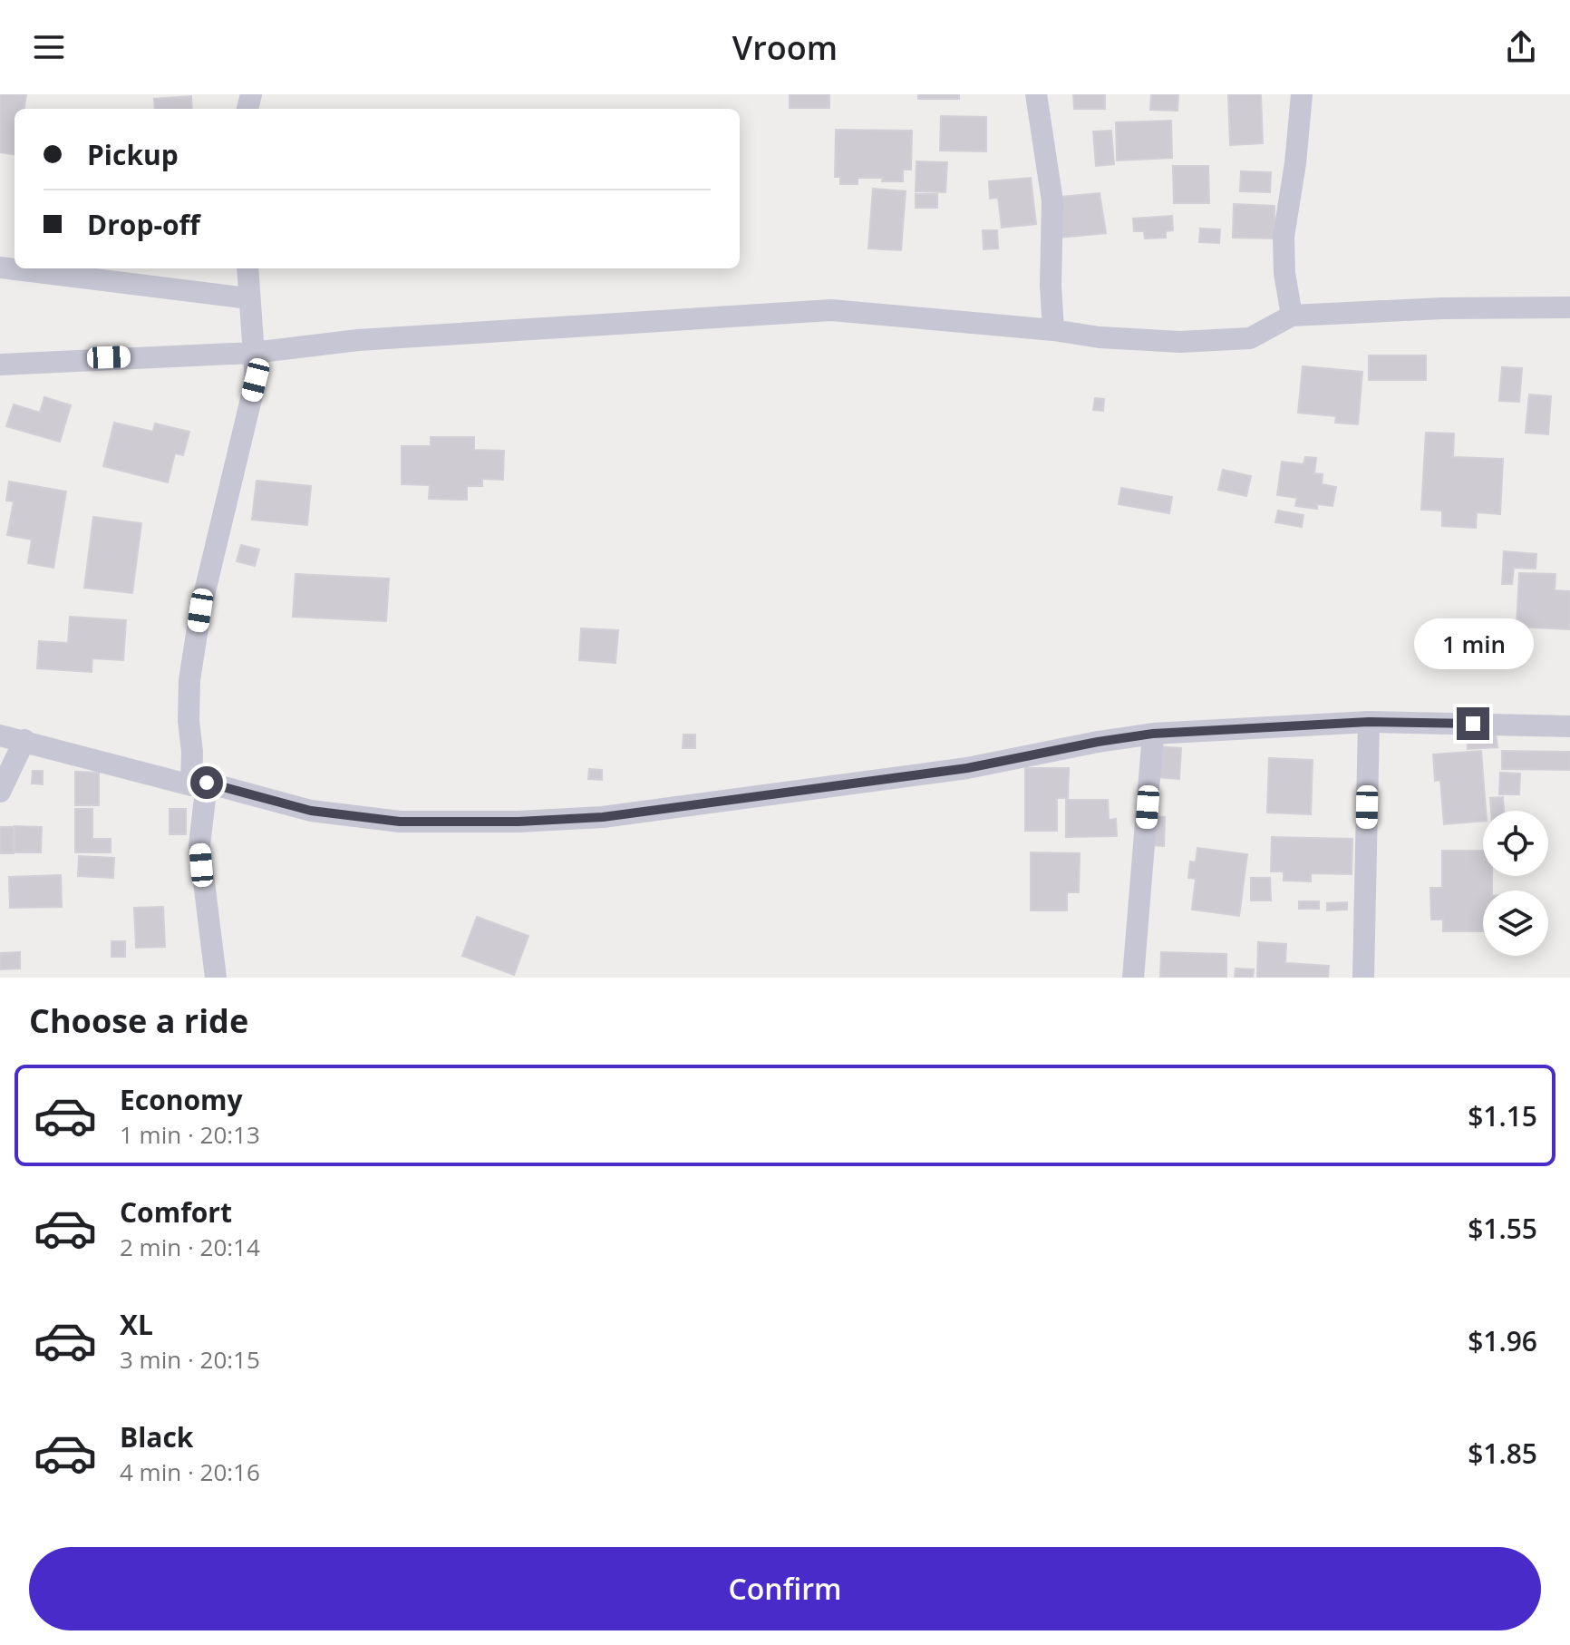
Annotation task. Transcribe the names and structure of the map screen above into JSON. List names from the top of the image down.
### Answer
{
  "page": {
    "header": "Vroom",
    "banner": ["Pickup", "Drop-off"],
    "bubble": "1 min",
    "heading": "Choose a ride",
    "list": [
      {
        "name": "Economy",
        "note": "1 min · 20:13",
        "value": "$1.15"
      },
      {
        "name": "Comfort",
        "note": "2 min · 20:14",
        "value": "$1.55"
      },
      {
        "name": "XL",
        "note": "3 min · 20:15",
        "value": "$1.96"
      },
      {
        "name": "Black",
        "note": "4 min · 20:16",
        "value": "$1.85"
      }
    ],
    "buttons": "Confirm"
  }
}
